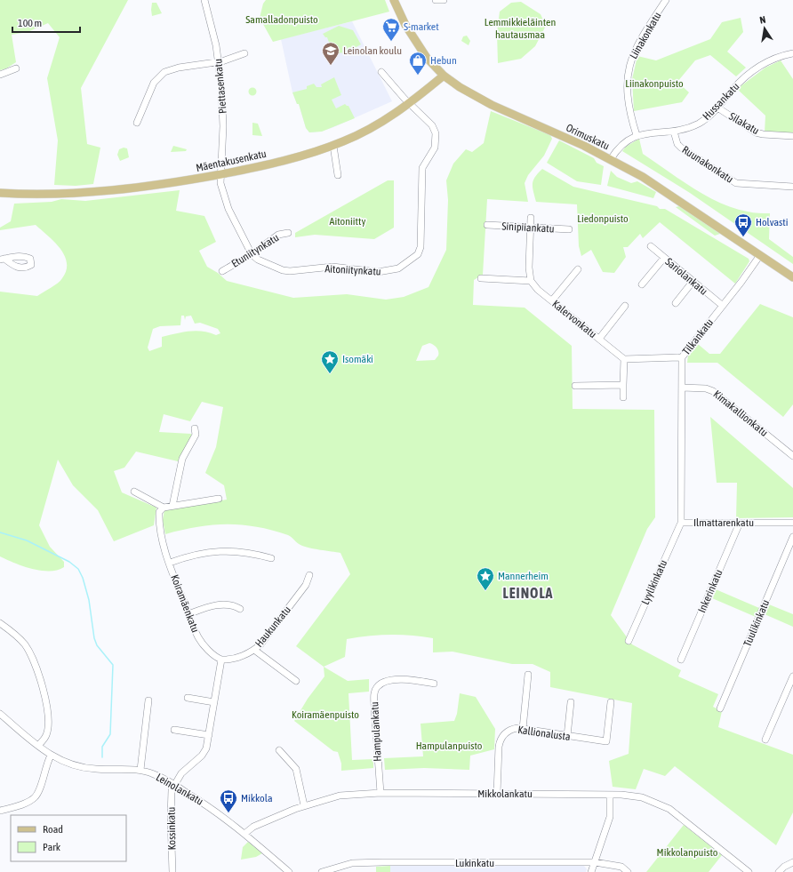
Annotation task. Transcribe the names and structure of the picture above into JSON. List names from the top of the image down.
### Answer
{
  "streets": {
    "main road": ["Orimuskatu", "Mäentakusenkatu"],
    "street": [
      "Liinakonkatu",
      "Piettasenkatu",
      "Hussankatu",
      "Silakatu",
      "Ruunakonkatu",
      "Sinipiiankatu",
      "Etuniitynkatu",
      "Aitoniitynkatu",
      "Sariolankatu",
      "Kalervonkatu",
      "Tilkankatu",
      "Kimakallionkatu",
      "Ilmattarenkatu",
      "Lyylikinkatu",
      "Inkerinkatu",
      "Koiramäenkatu",
      "Tuulikinkatu",
      "Haukunkatu",
      "Hampulankatu",
      "Kallionalusta",
      "Leinolankatu",
      "Mikkolankatu",
      "Kossinkatu",
      "Lukinkatu"
    ]
  },
  "crossings": [
    ["Liinakonkatu", "Hussankatu"],
    ["Piettasenkatu", "Mäentakusenkatu"],
    ["Hussankatu", "Silakatu"],
    ["Hussankatu", "Orimuskatu"],
    ["Hussankatu", "Ruunakonkatu"],
    ["Orimuskatu", "Mäentakusenkatu"],
    ["Orimuskatu", "Tilkankatu"],
    ["Mäentakusenkatu", "Aitoniitynkatu"],
    ["Etuniitynkatu", "Aitoniitynkatu"],
    ["Sariolankatu", "Tilkankatu"],
    ["Tilkankatu", "Kimakallionkatu"],
    ["Tilkankatu", "Ilmattarenkatu"],
    ["Ilmattarenkatu", "Lyylikinkatu"],
    ["Ilmattarenkatu", "Inkerinkatu"],
    ["Koiramäenkatu", "Haukunkatu"],
    ["Hampulankatu", "Mikkolankatu"],
    ["Kallionalusta", "Mikkolankatu"],
    ["Leinolankatu", "Mikkolankatu"],
    ["Leinolankatu", "Kossinkatu"]
  ],
  "districts": ["LEINOLA"],
  "parks": [
    "Samalladonpuisto",
    "Lemmikkieläinten hautausmaa",
    "Liinakonpuisto",
    "Liedonpuisto",
    "Aitoniitty",
    "Koiramäenpuisto",
    "Hampulanpuisto",
    "Mikkolanpuisto"
  ],
  "places": {
    "supermarket": ["S-market"],
    "school or university": ["Leinolan koulu"],
    "shop": ["Hebun"],
    "bus stop": ["Holvasti", "Mikkola"],
    "place": ["Isomäki", "Mannerheim"]
  },
  "legend": ["Road", "Park"],
  "scale_bar": "100 m",
  "north": "top"
}
